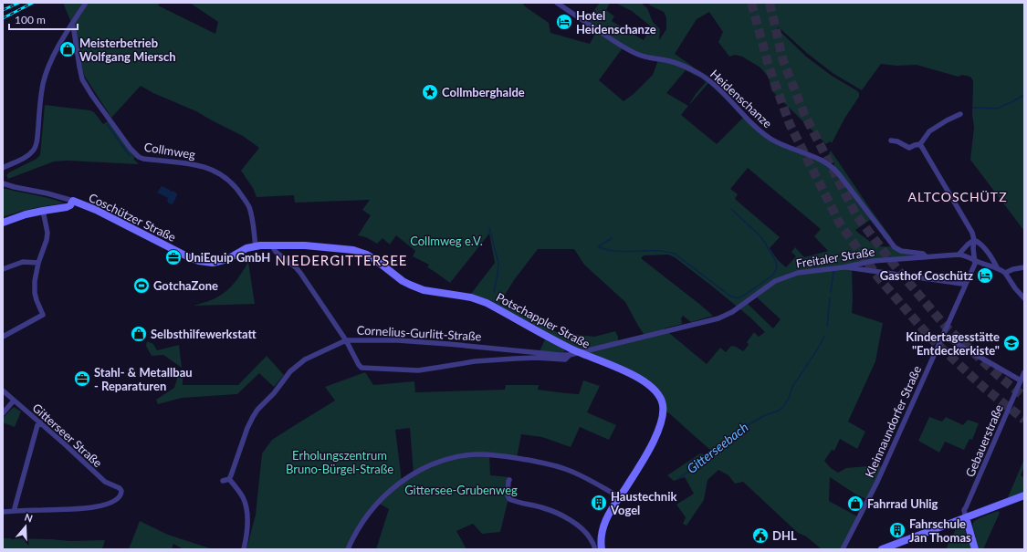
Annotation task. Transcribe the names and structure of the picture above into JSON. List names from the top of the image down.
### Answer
{
  "streets": {
    "street": [
      "Heidenschanze",
      "Collmweg",
      "Coschützer Straße",
      "Freitaler Straße",
      "Potschappler Straße",
      "Cornelius-Gurlitt-Straße",
      "Kleinnaundorfer Straße",
      "Gitterseer Straße",
      "Gebauerstraße"
    ]
  },
  "crossings": [
    ["Heidenschanze", "Freitaler Straße"],
    ["Collmweg", "Coschützer Straße"],
    ["Collmweg", "Potschappler Straße"],
    ["Coschützer Straße", "Potschappler Straße"],
    ["Freitaler Straße", "Potschappler Straße"],
    ["Freitaler Straße", "Cornelius-Gurlitt-Straße"],
    ["Potschappler Straße", "Cornelius-Gurlitt-Straße"]
  ],
  "districts": ["ALTCOSCHÜTZ", "NIEDERGITTERSEE"],
  "water": ["Gitterseebach"],
  "parks": ["Collmweg e.V.", "Erholungszentrum Bruno-Bürgel-Straße", "Gittersee-Grubenweg"],
  "places": {
    "hotel": ["Hotel Heidenschanze", "Gasthof Coschütz"],
    "shop": ["Meisterbetrieb Wolfgang Miersch", "Selbsthilfewerkstatt", "Fahrrad Uhlig"],
    "place": ["Collmberghalde"],
    "office": ["UniEquip GmbH", "Stahl- & Metallbau - Reparaturen"],
    "sports": ["GotchaZone"],
    "school or university": ["Kindertagesstätte \"Entdeckerkiste\""],
    "building": ["Haustechnik Vogel", "Fahrschule Jan Thomas"],
    "public building": ["DHL"]
  },
  "scale_bar": "100 m",
  "north": "top"
}
